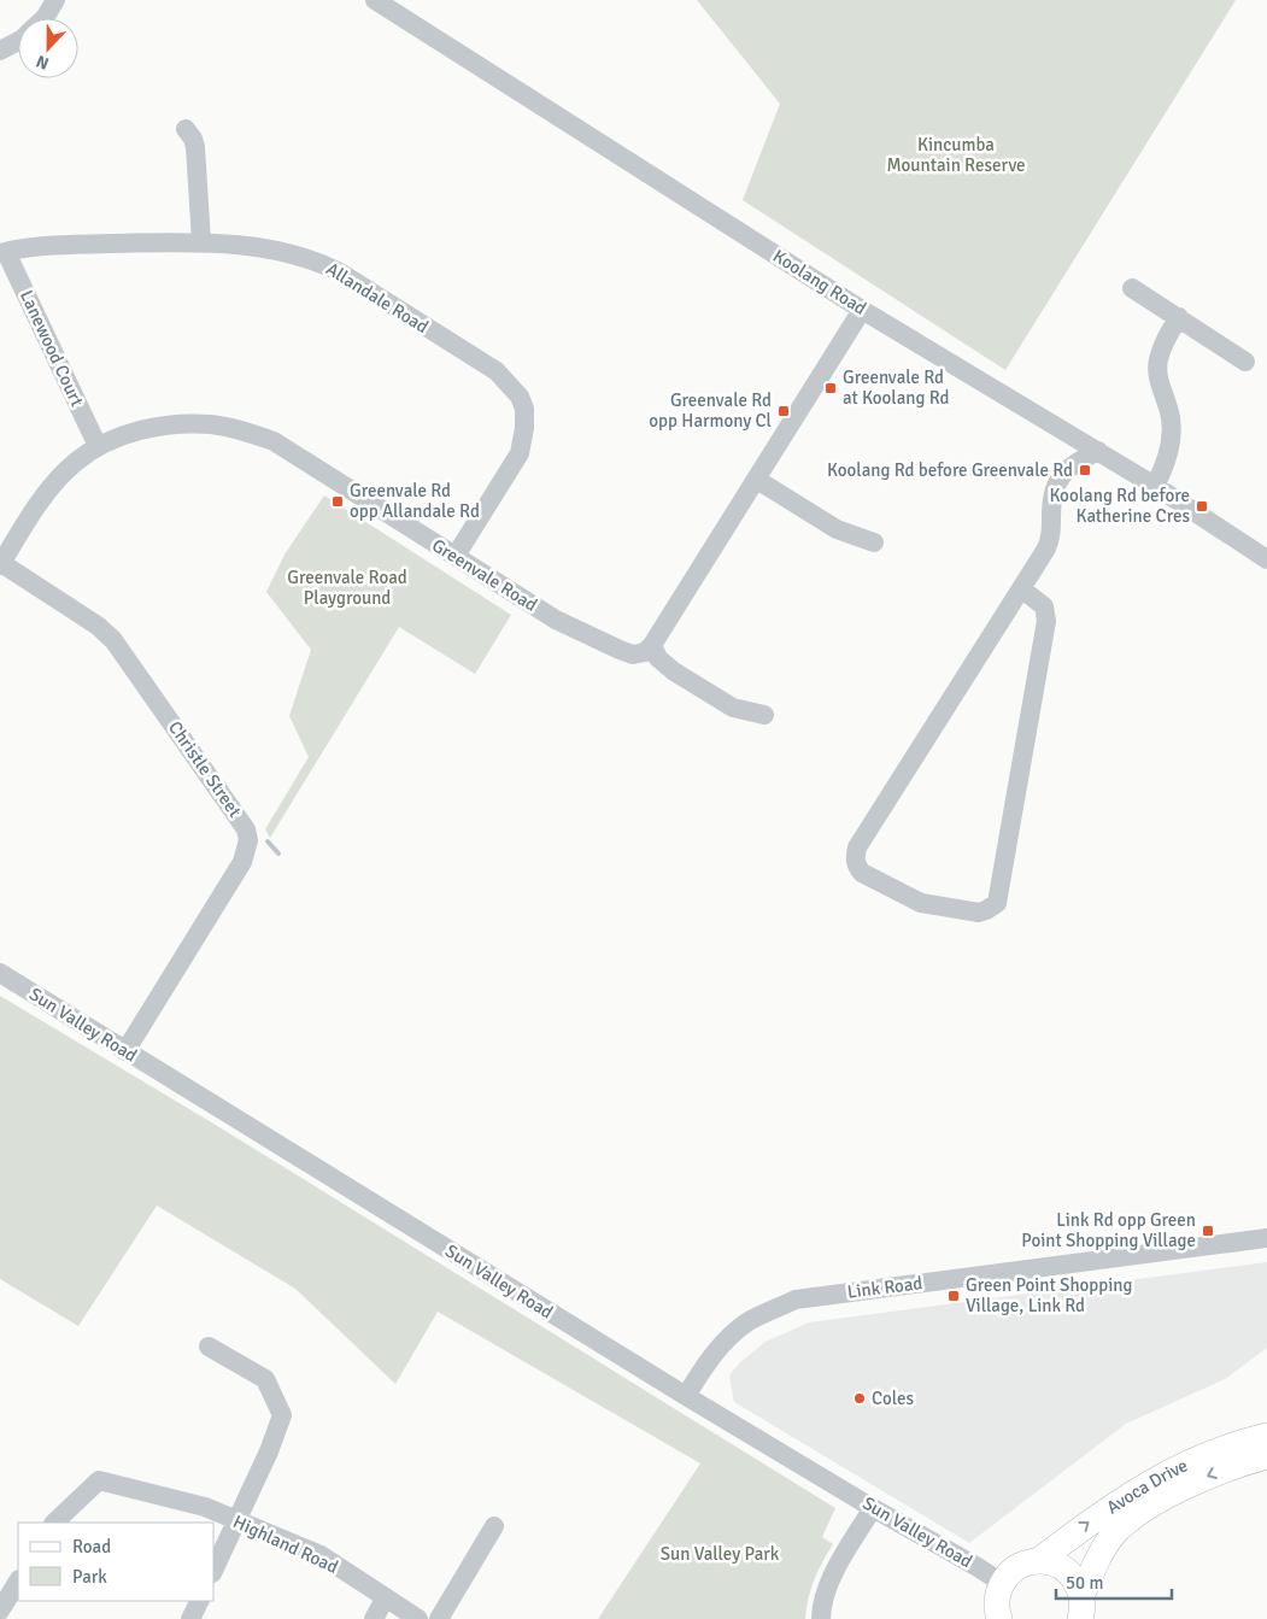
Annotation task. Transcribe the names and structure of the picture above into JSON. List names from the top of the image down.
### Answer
{
  "streets": {
    "main road": ["Avoca Drive"],
    "street": [
      "Koolang Road",
      "Allandale Road",
      "Lanewood Court",
      "Greenvale Road",
      "Christle Street",
      "Sun Valley Road",
      "Link Road",
      "Highland Road"
    ]
  },
  "crossings": [
    ["Allandale Road", "Lanewood Court"],
    ["Allandale Road", "Greenvale Road"],
    ["Lanewood Court", "Greenvale Road"],
    ["Greenvale Road", "Christle Street"],
    ["Christle Street", "Sun Valley Road"],
    ["Sun Valley Road", "Link Road"],
    ["Sun Valley Road", "Avoca Drive"]
  ],
  "parks": ["Kincumba Mountain Reserve", "Greenvale Road Playground", "Sun Valley Park"],
  "places": {
    "transit": [
      "Greenvale Rd at Koolang Rd",
      "Greenvale Rd opp Harmony Cl",
      "Koolang Rd before Greenvale Rd",
      "Greenvale Rd opp Allandale Rd",
      "Koolang Rd before Katherine Cres",
      "Link Rd opp Green Point Shopping Village",
      "Green Point Shopping Village, Link Rd"
    ],
    "other": ["Coles"]
  },
  "legend": ["Road", "Park"],
  "scale_bar": "50 m",
  "north": "bottom"
}
